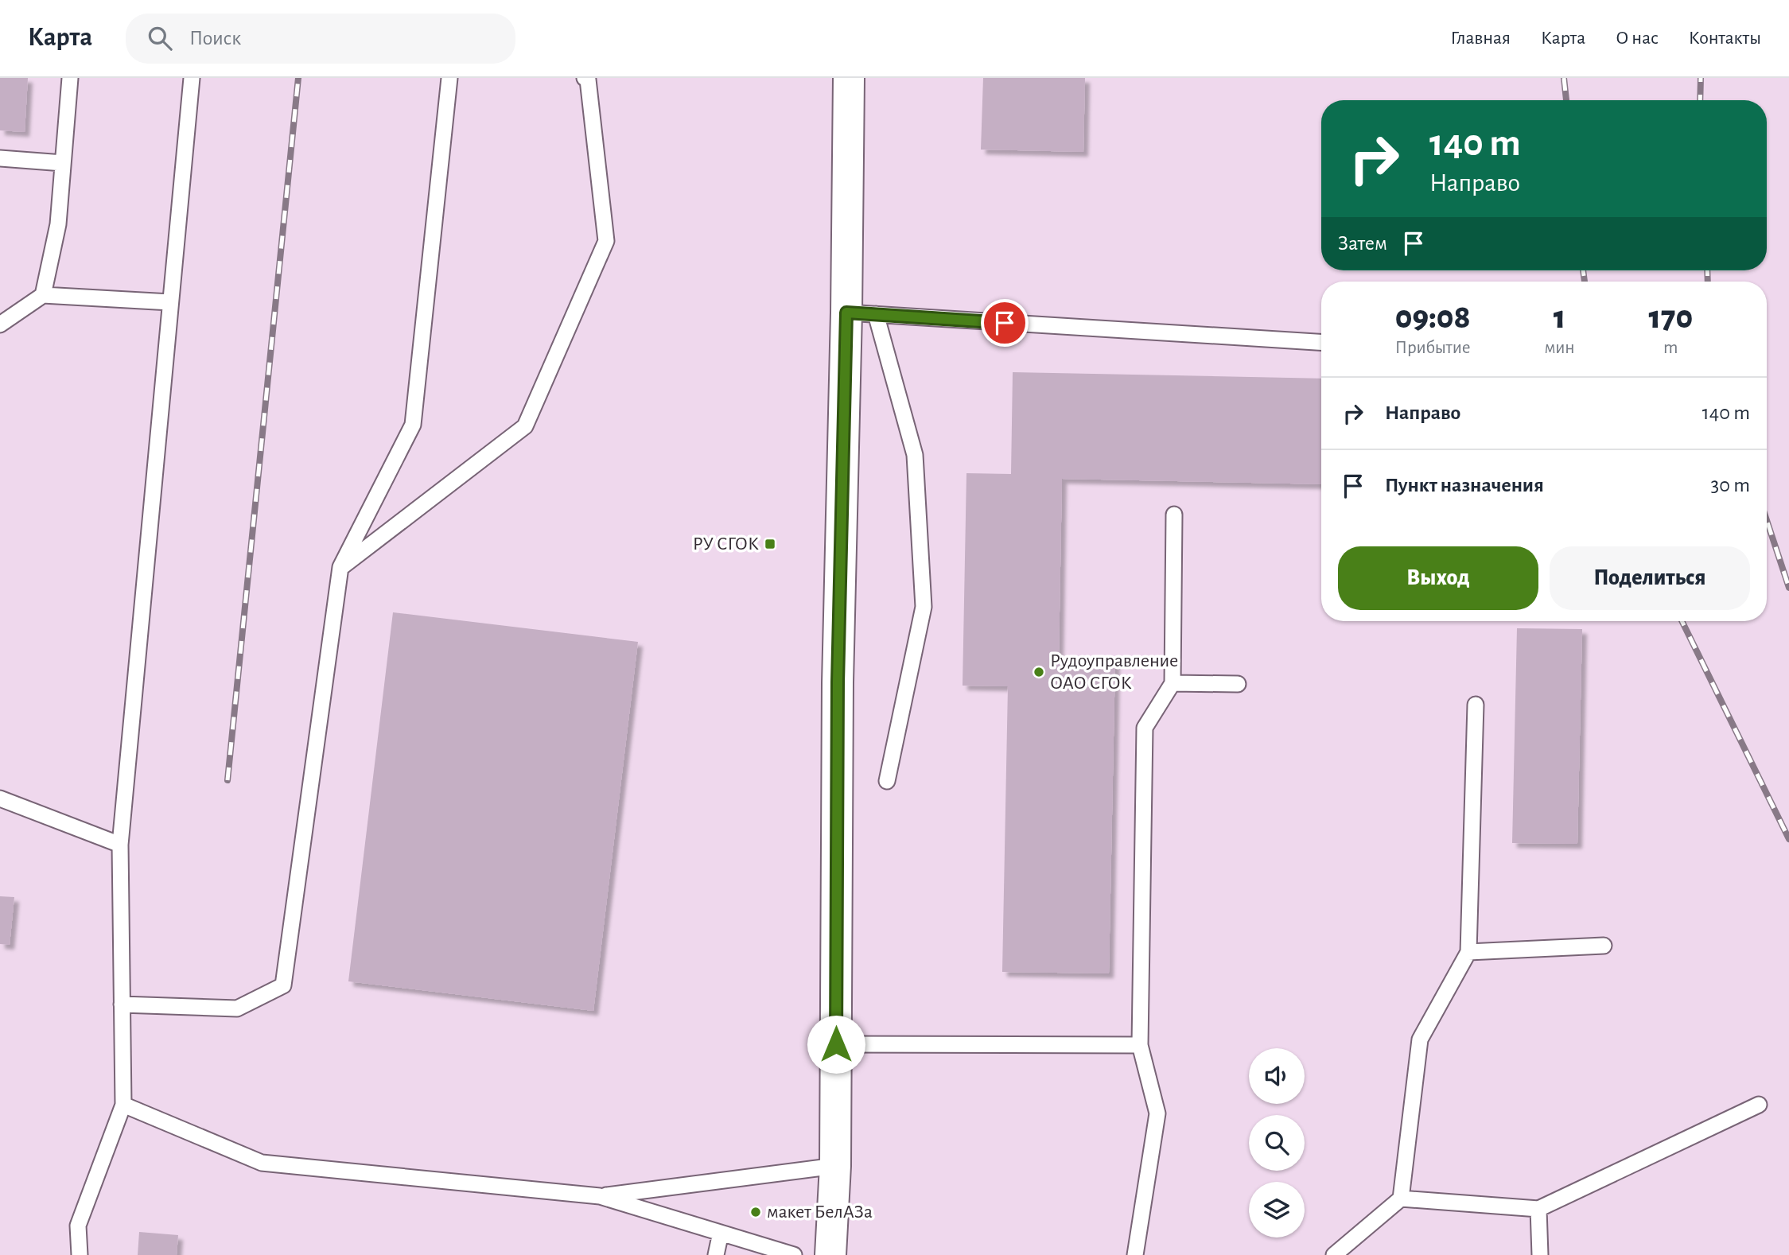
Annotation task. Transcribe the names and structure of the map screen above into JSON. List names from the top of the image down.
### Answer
{
  "places": {
    "transit": ["РУ СГОК"],
    "other": ["Рудоуправление ОАО СГОК", "макет БелАЗа"]
  },
  "page": {
    "header": "Карта",
    "search": "Поиск",
    "nav": [
      "Главная",
      "Карта",
      "О нас",
      "Контакты"
    ],
    "turn": ["140 m", "Направо"],
    "then": "Затем",
    "eta": [
      "09:08",
      "Прибытие",
      "1",
      "мин",
      "170",
      "m"
    ],
    "list": [
      {
        "name": "Направо",
        "value": "140 m"
      },
      {
        "name": "Пункт назначения",
        "value": "30 m"
      }
    ],
    "buttons": ["Выход", "Поделиться"]
  }
}
